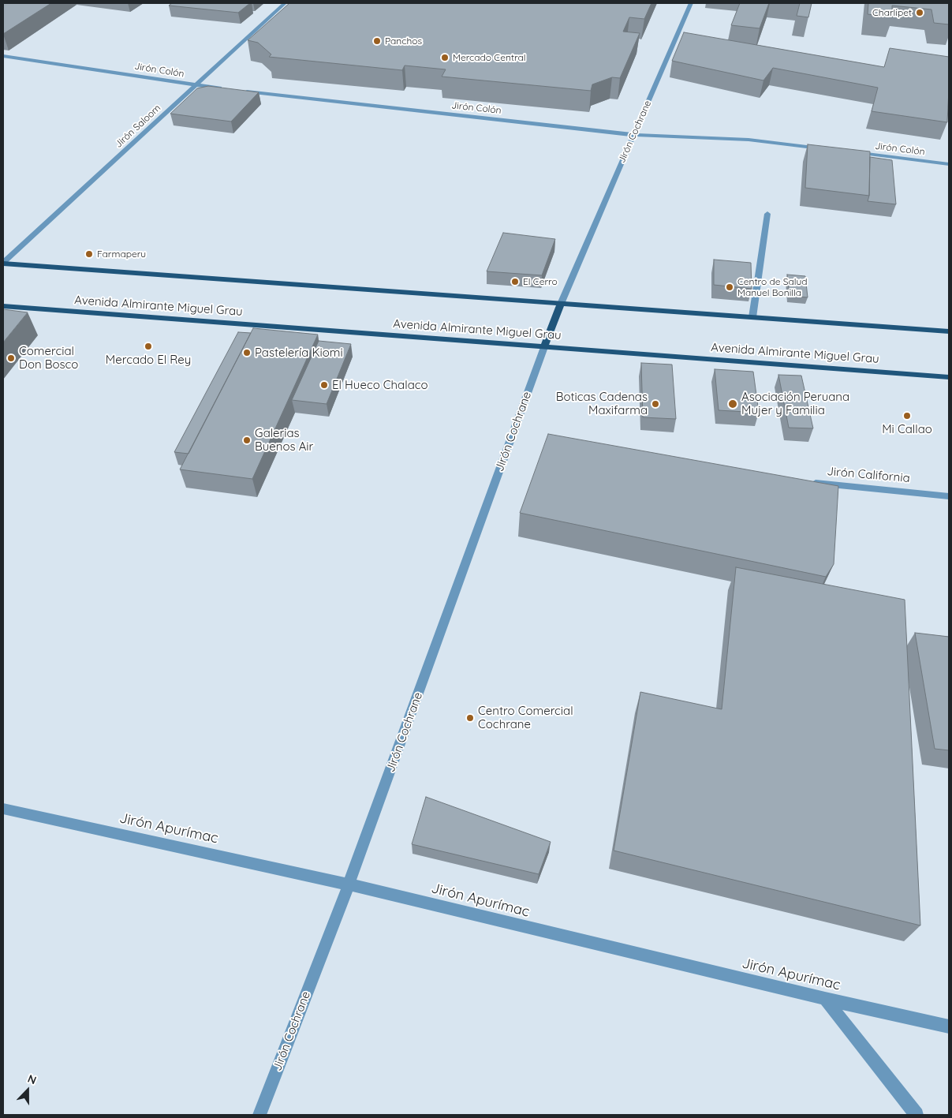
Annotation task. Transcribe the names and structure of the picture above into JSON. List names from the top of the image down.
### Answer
{
  "streets": {
    "main road": ["Avenida Almirante Miguel Grau"],
    "street": [
      "Jirón Colón",
      "Jirón Saloom",
      "Jirón Cochrane",
      "Jirón California",
      "Jirón Apurímac"
    ]
  },
  "crossings": [
    ["Jirón Colón", "Jirón Saloom"],
    ["Jirón Colón", "Jirón Cochrane"],
    ["Jirón Cochrane", "Avenida Almirante Miguel Grau"],
    ["Jirón Cochrane", "Jirón Apurímac"]
  ],
  "places": [
    "Charlipet",
    "Panchos",
    "Mercado Central",
    "Farmaperu",
    "El Cerro",
    "Centro de Salud Manuel Bonilla",
    "Mercado El Rey",
    "Pastelería Kiomi",
    "Comercial Don Bosco",
    "El Hueco Chalaco",
    "Boticas Cadenas Maxifarma",
    "Asociación Peruana Mujer y Familia",
    "Mi Callao",
    "Galerias Buenos Air",
    "Centro Comercial Cochrane"
  ],
  "north": "top"
}
